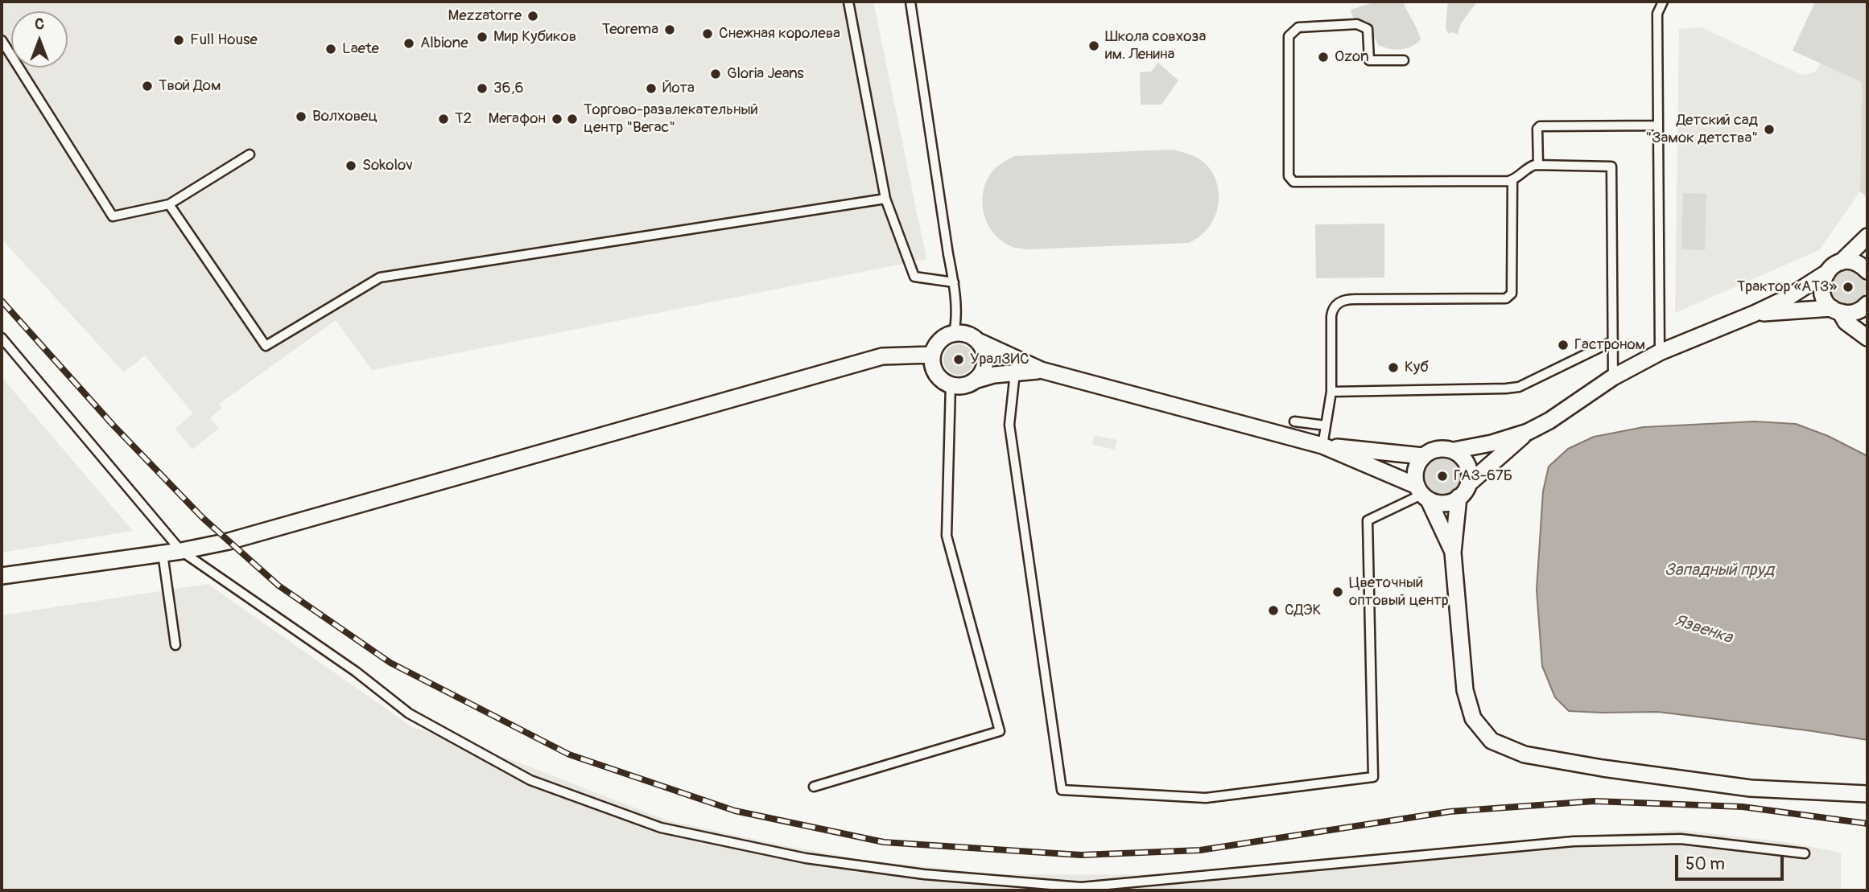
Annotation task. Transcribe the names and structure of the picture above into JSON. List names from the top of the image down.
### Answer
{
  "water": ["Западный пруд", "Язвенка"],
  "places": [
    "Mezzatorre",
    "Teorema",
    "Снежная королева",
    "Мир Кубиков",
    "Full House",
    "Albione",
    "Школа совхоза им. Ленина",
    "Laete",
    "Ozon",
    "Gloria Jeans",
    "Твой Дом",
    "36,6",
    "Йота",
    "Волховец",
    "T2",
    "Мегафон",
    "Торгово-развлекательный центр \"Вегас\"",
    "Детский сад \"Замок детства\"",
    "Sokolov",
    "Трактор «АТЗ»",
    "Гастроном",
    "УралЗИС",
    "Куб",
    "ГАЗ-67Б",
    "Цветочный оптовый центр",
    "СДЭК"
  ],
  "scale_bar": "50 m",
  "north": "top"
}
